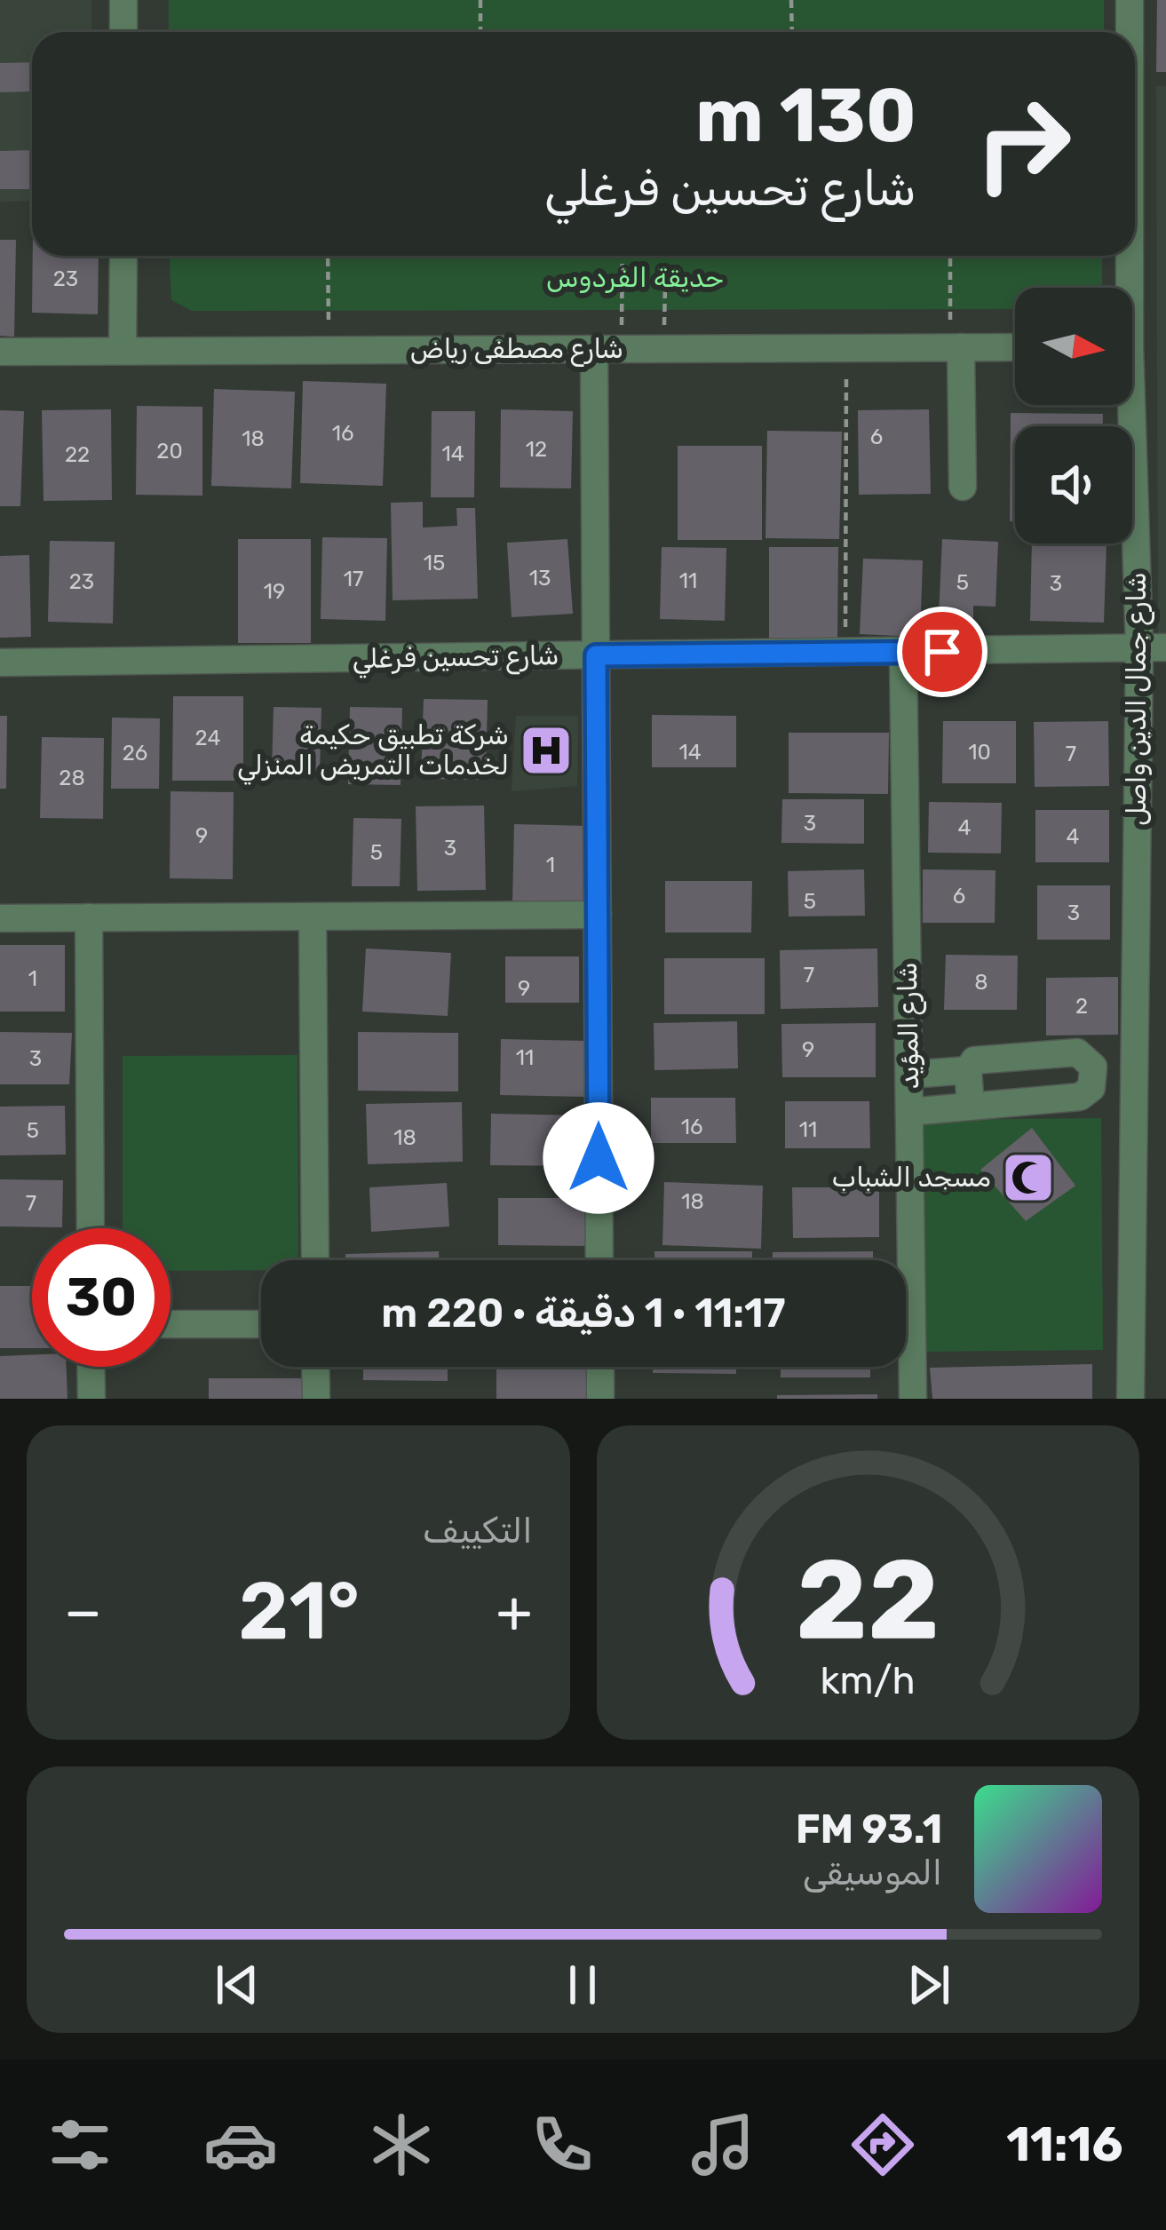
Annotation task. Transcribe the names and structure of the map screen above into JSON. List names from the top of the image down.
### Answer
{
  "streets": {
    "street": [
      "شارع مصطفى رياض",
      "شارع تحسين فرغلي",
      "شارع جمال الدين واصل",
      "شارع المؤيد"
    ]
  },
  "crossings": [
    ["شارع تحسين فرغلي", "شارع جمال الدين واصل"],
    ["شارع تحسين فرغلي", "شارع المؤيد"]
  ],
  "parks": ["حديقة الفردوس"],
  "places": {
    "hospital": ["شركة تطبيق حكيمة لخدمات التمريض المنزلي"],
    "mosque": ["مسجد الشباب"]
  },
  "house_numbers": [
    "23",
    "16",
    "6",
    "18",
    "12",
    "20",
    "14",
    "22",
    "15",
    "13",
    "17",
    "11",
    "23",
    "5",
    "3",
    "19",
    "24",
    "14",
    "10",
    "26",
    "7",
    "28",
    "3",
    "4",
    "9",
    "4",
    "3",
    "5",
    "1",
    "6",
    "5",
    "3",
    "7",
    "1",
    "8",
    "9",
    "2",
    "9",
    "11",
    "3",
    "16",
    "11",
    "5",
    "18",
    "18",
    "7"
  ],
  "north": "right",
  "page": {
    "turn": ["130 m", "شارع تحسين فرغلي"],
    "limit": "30",
    "trip": "11:17 · 1 دقيقة · 220 m",
    "tile": "التكييف",
    "heat": ["−", "21°", "+"],
    "song": ["93.1 FM", "الموسيقى"],
    "tabs": "11:16",
    "gauge": ["22", "km/h"]
  }
}
